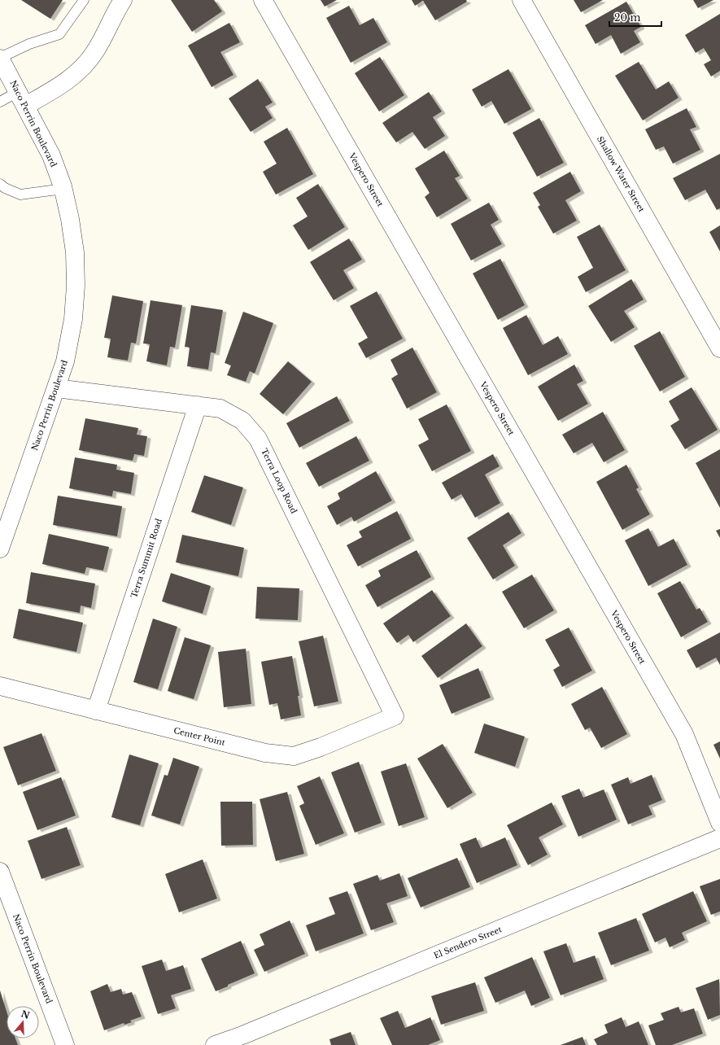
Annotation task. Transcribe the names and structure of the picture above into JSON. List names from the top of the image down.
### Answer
{
  "streets": {
    "street": [
      "Naco Perrin Boulevard",
      "Shallow Water Street",
      "Vespero Street",
      "Terra Loop Road",
      "Terra Summit Road",
      "Center Point",
      "El Sendero Street"
    ]
  },
  "crossings": [
    ["Naco Perrin Boulevard", "Terra Loop Road"],
    ["Terra Loop Road", "Terra Summit Road"],
    ["Terra Loop Road", "Center Point"],
    ["Terra Summit Road", "Center Point"]
  ],
  "scale_bar": "20 m",
  "north": "top"
}
